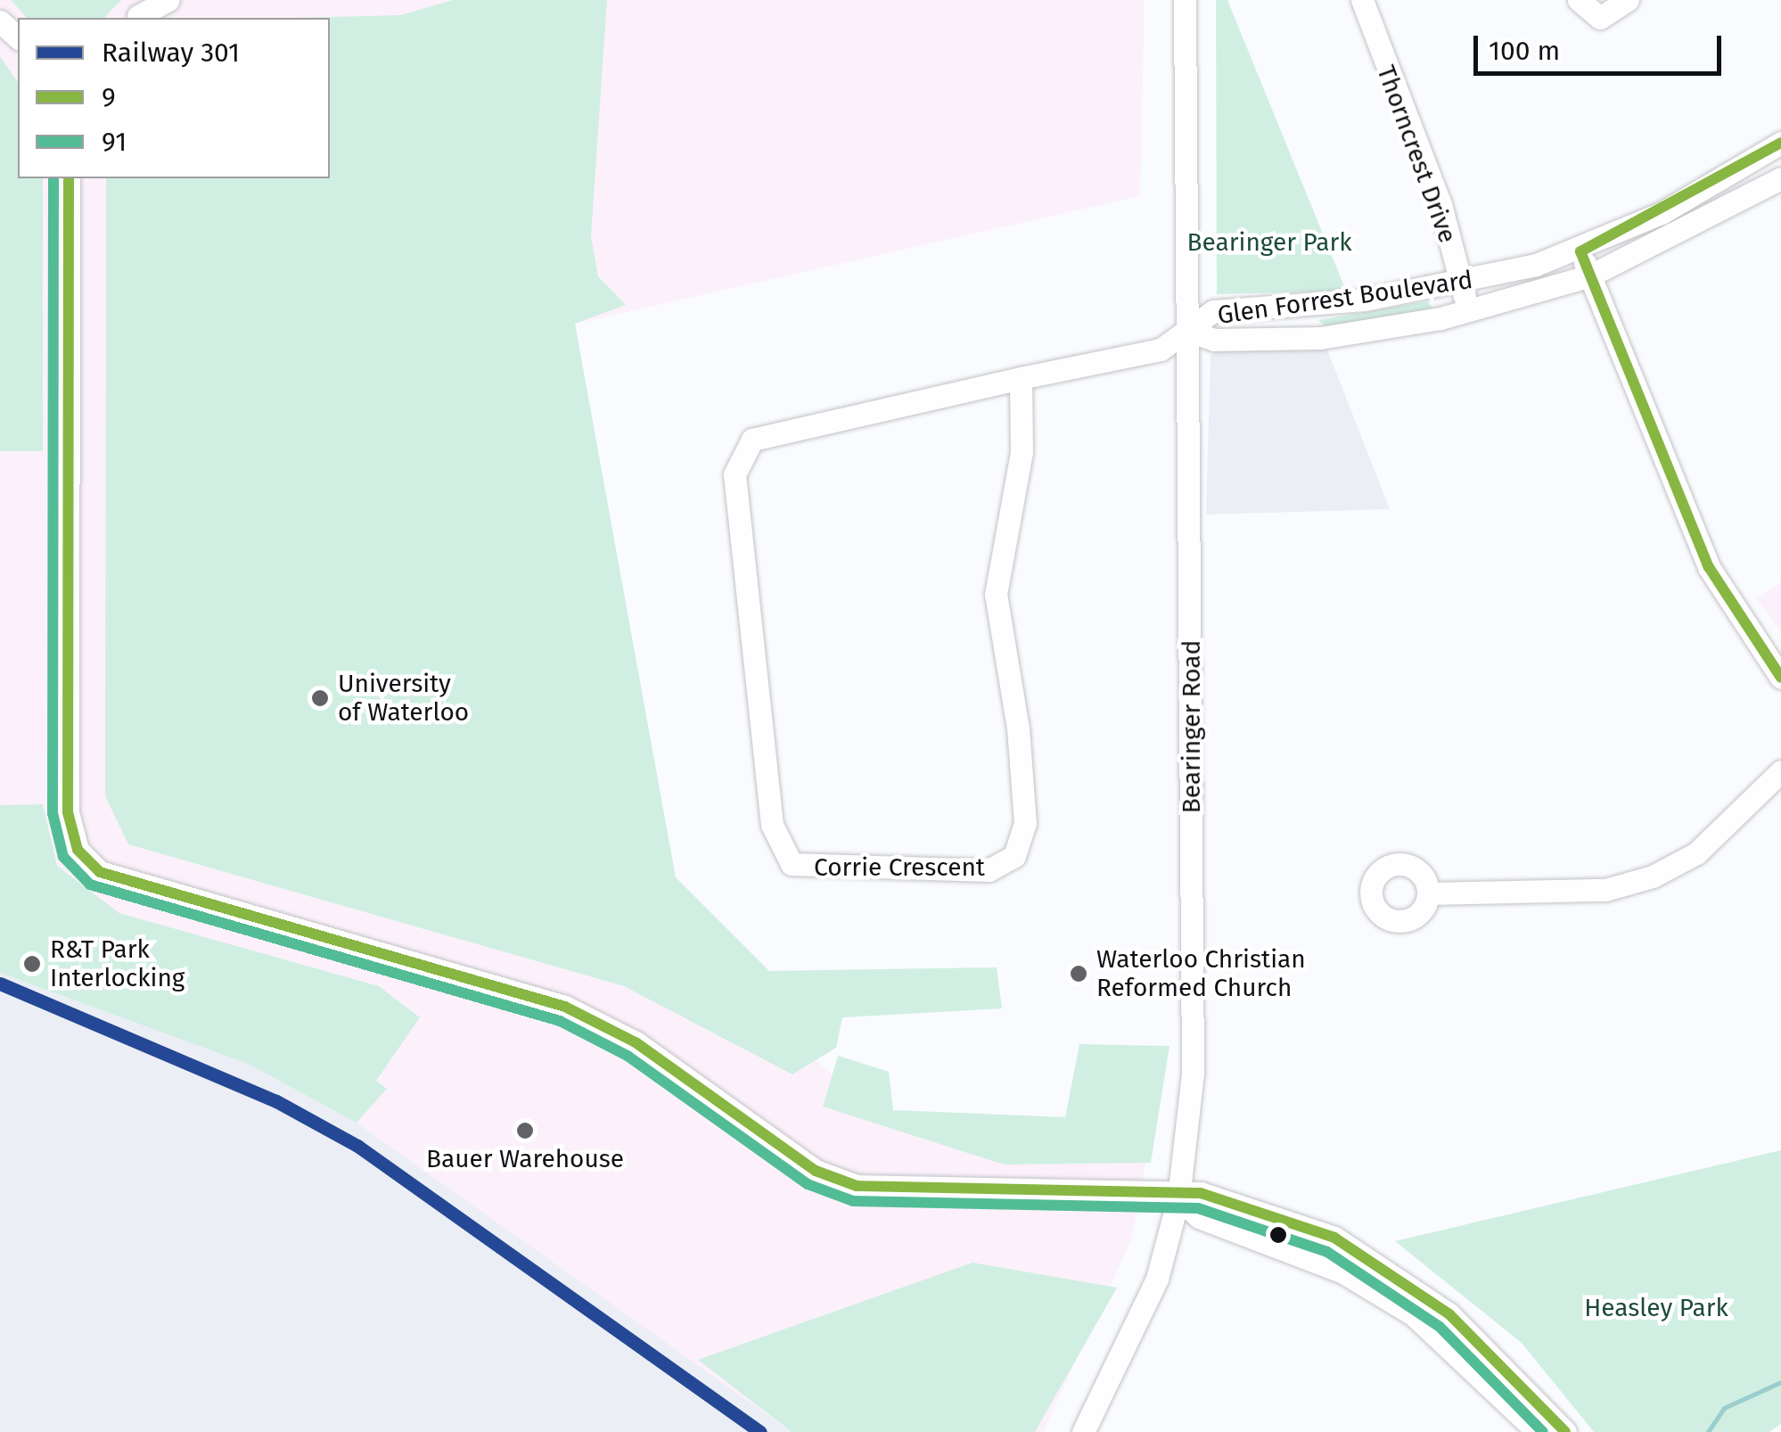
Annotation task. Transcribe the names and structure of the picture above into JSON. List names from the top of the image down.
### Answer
{
  "streets": {
    "street": [
      "Thorncrest Drive",
      "Glen Forrest Boulevard",
      "Bearinger Road",
      "Corrie Crescent"
    ]
  },
  "crossings": [
    ["Thorncrest Drive", "Glen Forrest Boulevard"],
    ["Glen Forrest Boulevard", "Bearinger Road"],
    ["Glen Forrest Boulevard", "Corrie Crescent"],
    ["Bearinger Road", "Corrie Crescent"]
  ],
  "parks": ["Bearinger Park", "Heasley Park"],
  "places": [
    "University of Waterloo",
    "R&T Park Interlocking",
    "Waterloo Christian Reformed Church",
    "Bauer Warehouse"
  ],
  "lines": ["transit line 9", "transit line 91", "rail line 301"],
  "legend": ["Railway 301", "9", "91"],
  "scale_bar": "100 m"
}
